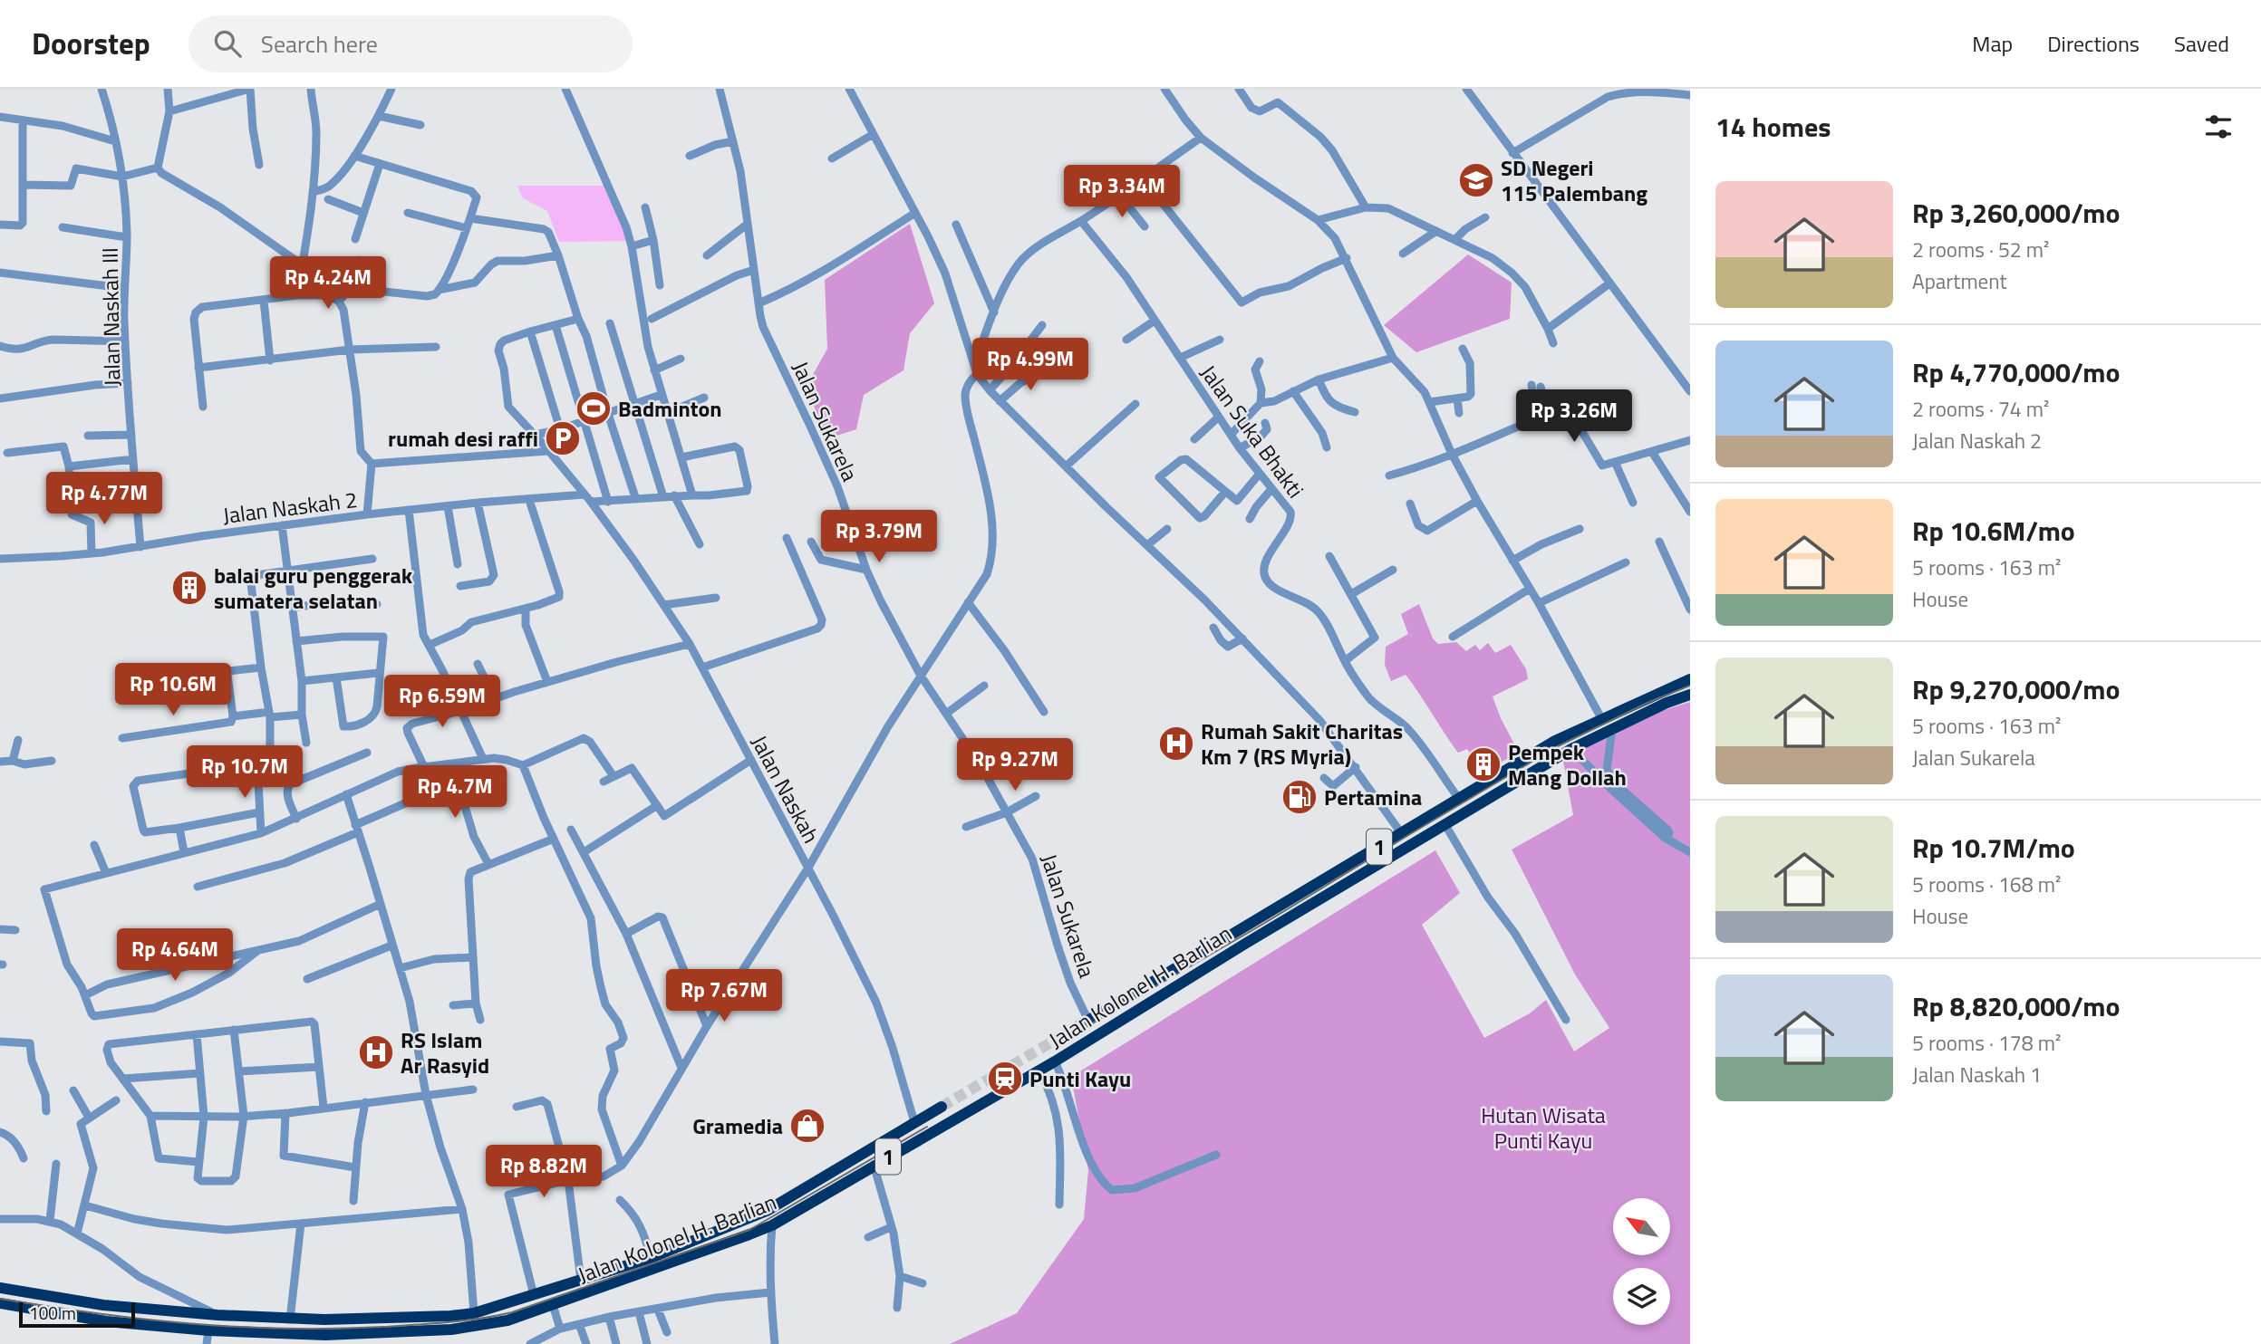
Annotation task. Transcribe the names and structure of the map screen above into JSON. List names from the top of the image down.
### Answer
{
  "streets": {
    "highway": ["1", "Jalan Kolonel H. Barlian"],
    "street": [
      "Jalan Naskah III",
      "Jalan Sukarela",
      "Jalan Suka Bhakti",
      "Jalan Naskah 2",
      "Jalan Naskah"
    ]
  },
  "crossings": [
    ["Jalan Naskah III", "Jalan Naskah 2"],
    ["Jalan Sukarela", "Jalan Kolonel H. Barlian"],
    ["Jalan Suka Bhakti", "Jalan Kolonel H. Barlian"],
    ["Jalan Naskah 2", "Jalan Naskah"],
    ["Jalan Naskah", "1"]
  ],
  "parks": ["Hutan Wisata Punti Kayu"],
  "places": {
    "school or university": ["SD Negeri 115 Palembang"],
    "sports": ["Badminton"],
    "parking": ["rumah desi raffi"],
    "building": ["balai guru penggerak sumatera selatan", "Pempek Mang Dollah"],
    "hospital": ["Rumah Sakit Charitas Km 7 (RS Myria)", "RS Islam Ar Rasyid"],
    "fuel station": ["Pertamina"],
    "station": ["Punti Kayu"],
    "shop": ["Gramedia"]
  },
  "scale_bar": "100 m",
  "north": "top left",
  "page": {
    "header": "Doorstep",
    "search": "Search here",
    "nav": ["Map", "Directions", "Saved"],
    "heading": "14 homes",
    "price": [
      "Rp 3.34M",
      "Rp 4.24M",
      "Rp 4.99M",
      "Rp 3.26M",
      "Rp 4.77M",
      "Rp 3.79M",
      "Rp 10.6M",
      "Rp 6.59M",
      "Rp 9.27M",
      "Rp 10.7M",
      "Rp 4.7M",
      "Rp 4.64M",
      "Rp 7.67M",
      "Rp 8.82M"
    ],
    "list": [
      {
        "name": "Rp 3,260,000/mo",
        "note": "2 rooms · 52 m² · Apartment"
      },
      {
        "name": "Rp 4,770,000/mo",
        "note": "2 rooms · 74 m² · Jalan Naskah 2"
      },
      {
        "name": "Rp 10.6M/mo",
        "note": "5 rooms · 163 m² · House"
      },
      {
        "name": "Rp 9,270,000/mo",
        "note": "5 rooms · 163 m² · Jalan Sukarela"
      },
      {
        "name": "Rp 10.7M/mo",
        "note": "5 rooms · 168 m² · House"
      },
      {
        "name": "Rp 8,820,000/mo",
        "note": "5 rooms · 178 m² · Jalan Naskah 1"
      }
    ],
    "scale": "100 m"
  }
}
